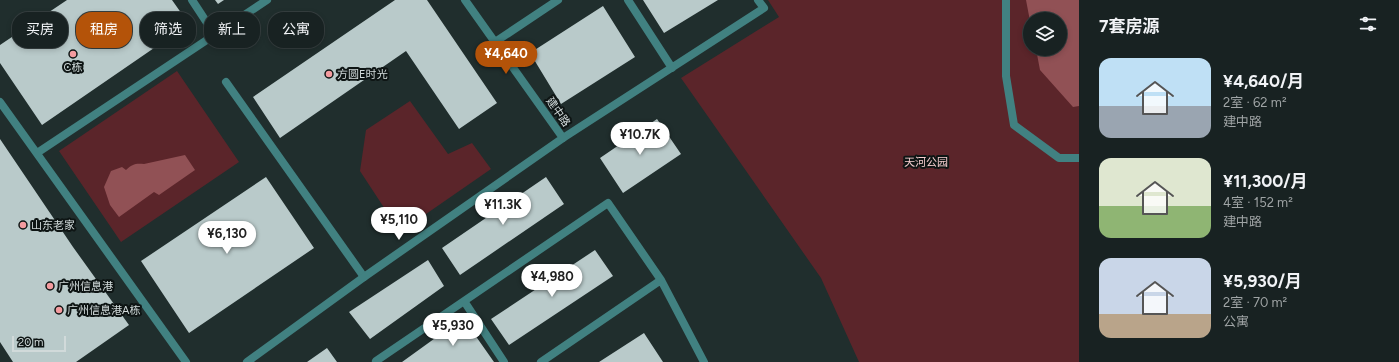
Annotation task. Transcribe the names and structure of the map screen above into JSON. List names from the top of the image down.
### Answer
{
  "streets": {
    "street": ["建中路"]
  },
  "parks": ["天河公园"],
  "places": [
    "C栋",
    "方圆E时光",
    "山东老家",
    "广州信息港",
    "广州信息港A栋"
  ],
  "scale_bar": "20 m",
  "page": {
    "heading": "7套房源",
    "chip": [
      "买房",
      "租房",
      "筛选",
      "新上",
      "公寓"
    ],
    "price": [
      "¥4,640",
      "¥10.7K",
      "¥11.3K",
      "¥5,110",
      "¥6,130",
      "¥4,980",
      "¥5,930"
    ],
    "list": [
      {
        "name": "¥4,640/月",
        "note": "2室 · 62 m² · 建中路"
      },
      {
        "name": "¥11,300/月",
        "note": "4室 · 152 m² · 建中路"
      },
      {
        "name": "¥5,930/月",
        "note": "2室 · 70 m² · 公寓"
      }
    ],
    "scale": "20 m"
  }
}
